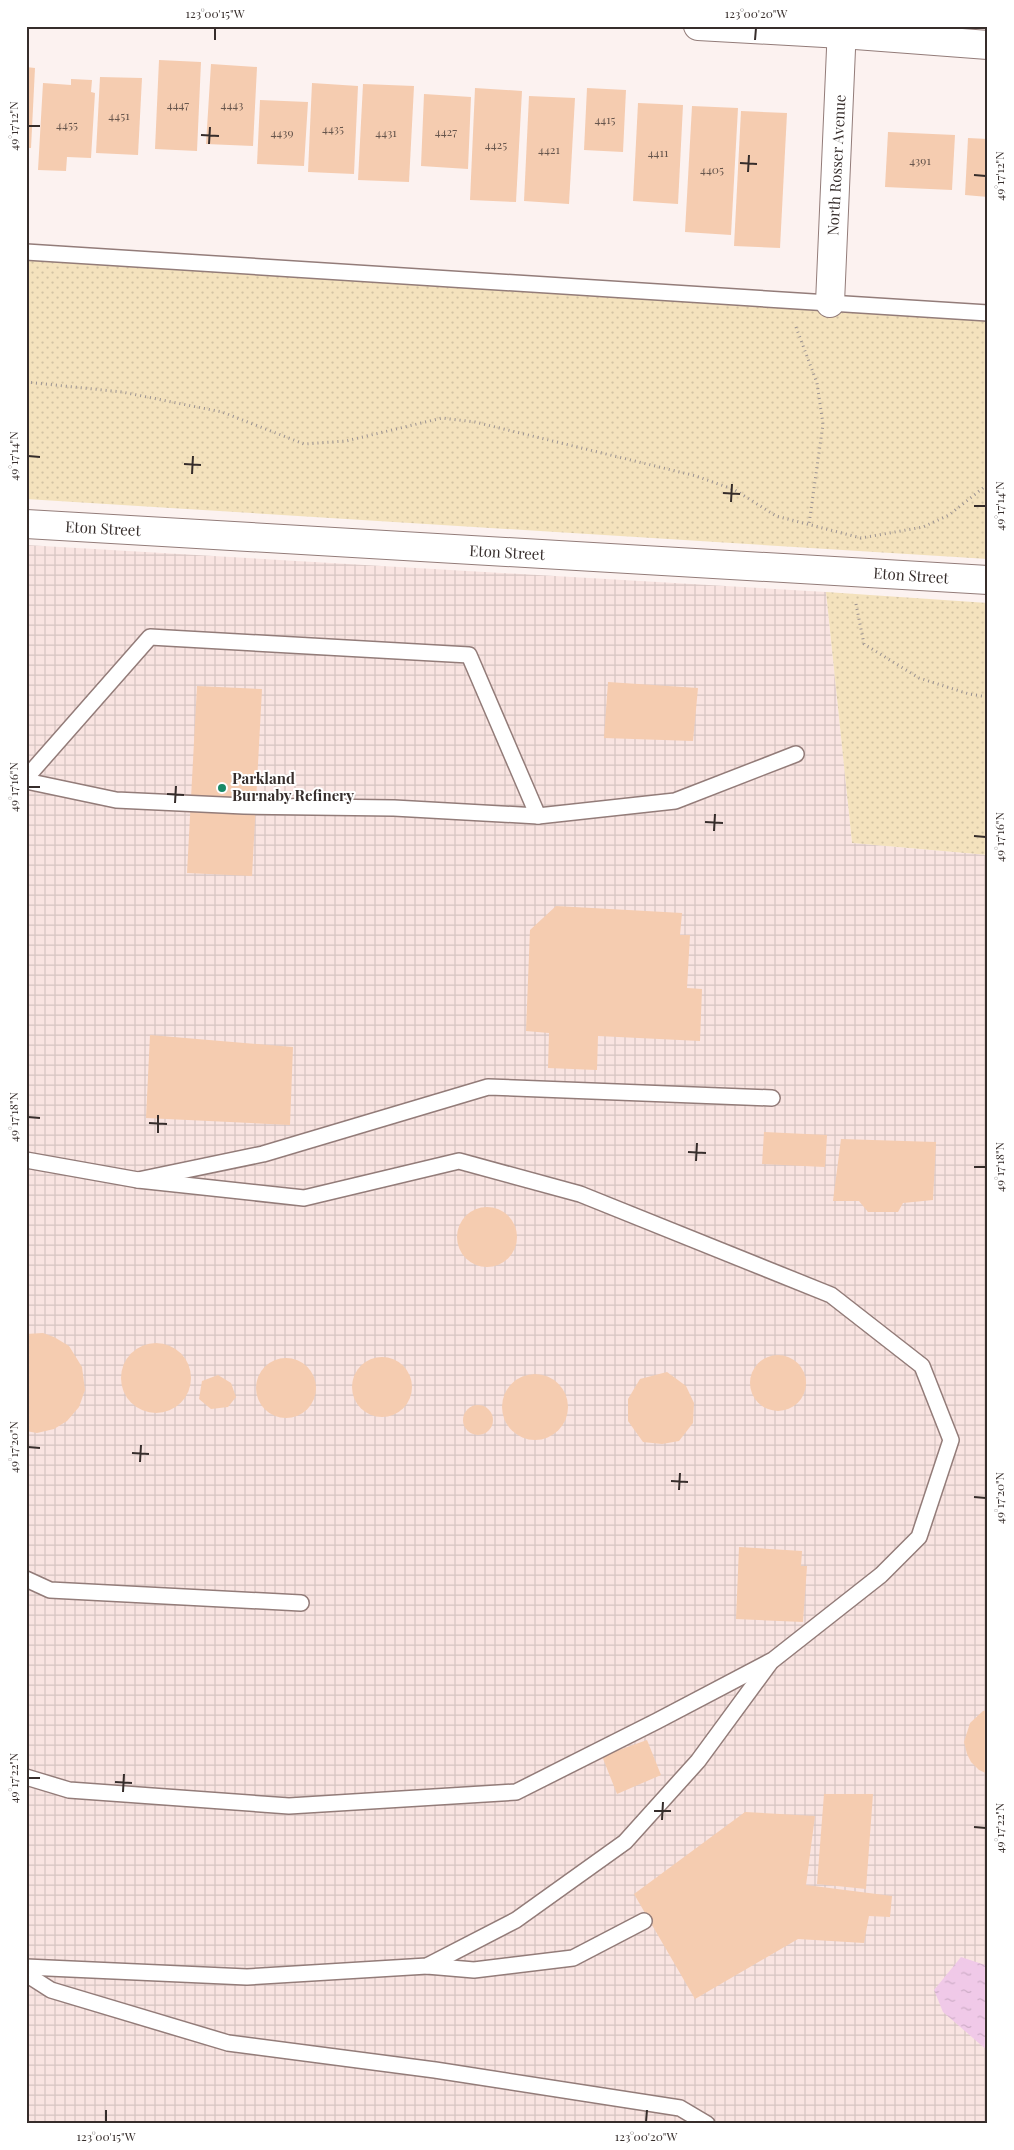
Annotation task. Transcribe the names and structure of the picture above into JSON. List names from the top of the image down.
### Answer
{
  "streets": {
    "street": ["North Rosser Avenue", "Eton Street"]
  },
  "places": ["Parkland Burnaby Refinery"],
  "house_numbers": [
    "4447",
    "4443",
    "4451",
    "4415",
    "4455",
    "4435",
    "4427",
    "4439",
    "4431",
    "4425",
    "4421",
    "4411",
    "4391",
    "4405"
  ],
  "coordinates": [
    "123°00'15\"W",
    "123°00'20\"W",
    "49°17'12\"N",
    "49°17'14\"N",
    "49°17'16\"N",
    "49°17'18\"N",
    "49°17'20\"N",
    "49°17'22\"N"
  ]
}
